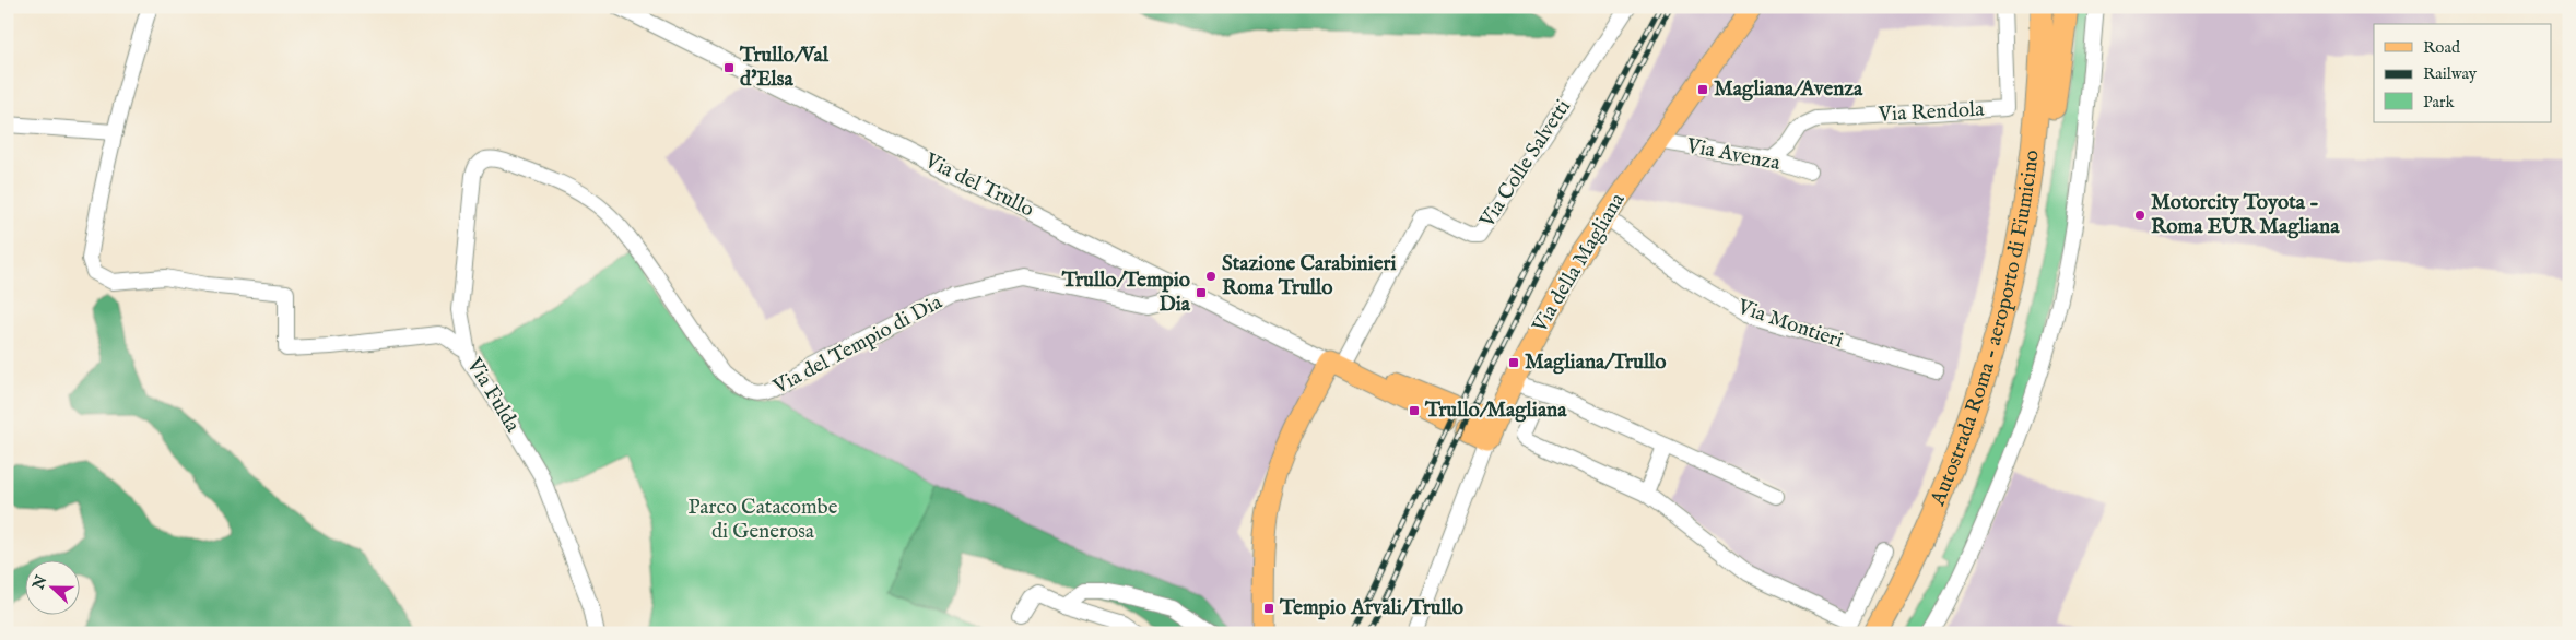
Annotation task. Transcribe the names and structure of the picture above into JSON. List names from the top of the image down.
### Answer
{
  "streets": {
    "highway": ["Autostrada Roma - aeroporto di Fiumicino"],
    "main road": ["Via del Trullo", "Via della Magliana"],
    "street": [
      "Via Rendola",
      "Via Avenza",
      "Via Colle Salvetti",
      "Via Montieri",
      "Via del Tempio di Dia",
      "Via Fulda"
    ]
  },
  "crossings": [
    ["Via Rendola", "Via Avenza"],
    ["Via Avenza", "Via della Magliana"],
    ["Via Colle Salvetti", "Via del Trullo"],
    ["Via del Trullo", "Via del Tempio di Dia"],
    ["Via della Magliana", "Via Montieri"],
    ["Via del Tempio di Dia", "Via Fulda"]
  ],
  "parks": ["Parco Catacombe di Generosa"],
  "places": {
    "transit": [
      "Trullo/Val d'Elsa",
      "Magliana/Avenza",
      "Trullo/Tempio Dia",
      "Magliana/Trullo",
      "Trullo/Magliana",
      "Tempio Arvali/Trullo"
    ],
    "other": ["Motorcity Toyota - Roma EUR Magliana", "Stazione Carabinieri Roma Trullo"]
  },
  "legend": ["Road", "Railway", "Park"],
  "north": "left"
}
